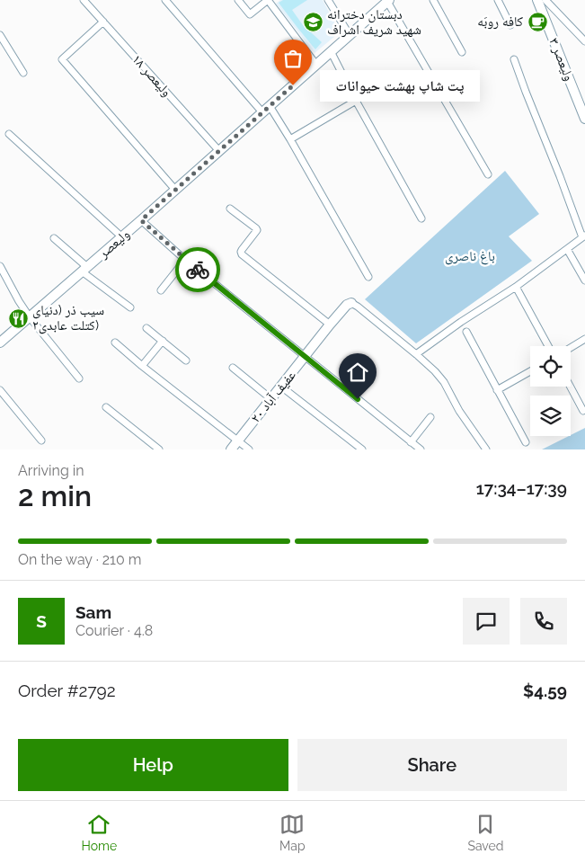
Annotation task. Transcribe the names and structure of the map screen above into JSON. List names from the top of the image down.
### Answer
{
  "streets": {
    "main road": ["۳ ولیعصر", "ولیعصر", "عفیف آباد ۲۰"],
    "street": ["۱۸ ولیعصر"]
  },
  "crossings": [
    ["۱۸ ولیعصر", "ولیعصر"]
  ],
  "parks": ["باغ ناصری"],
  "places": {
    "cafe": ["کافه روبَه"],
    "school or university": ["دبستان دخترانه شهید شریف اشراف"],
    "other": ["پت شاپ بهشت حیوانات"],
    "restaurant": ["سیب ذر (دنیای کتلت عابدی۲)"]
  },
  "page": {
    "bubble": "پت شاپ بهشت حیوانات",
    "heading": ["2 min", "Arriving in", "17:34–17:39"],
    "panel": [
      "Sam",
      "Courier · 4.8",
      "Order #2792",
      "$4.59"
    ],
    "bar": "On the way · 210 m",
    "round": "S",
    "buttons": ["Help", "Share"],
    "tabs": ["Home", "Map", "Saved"]
  }
}
